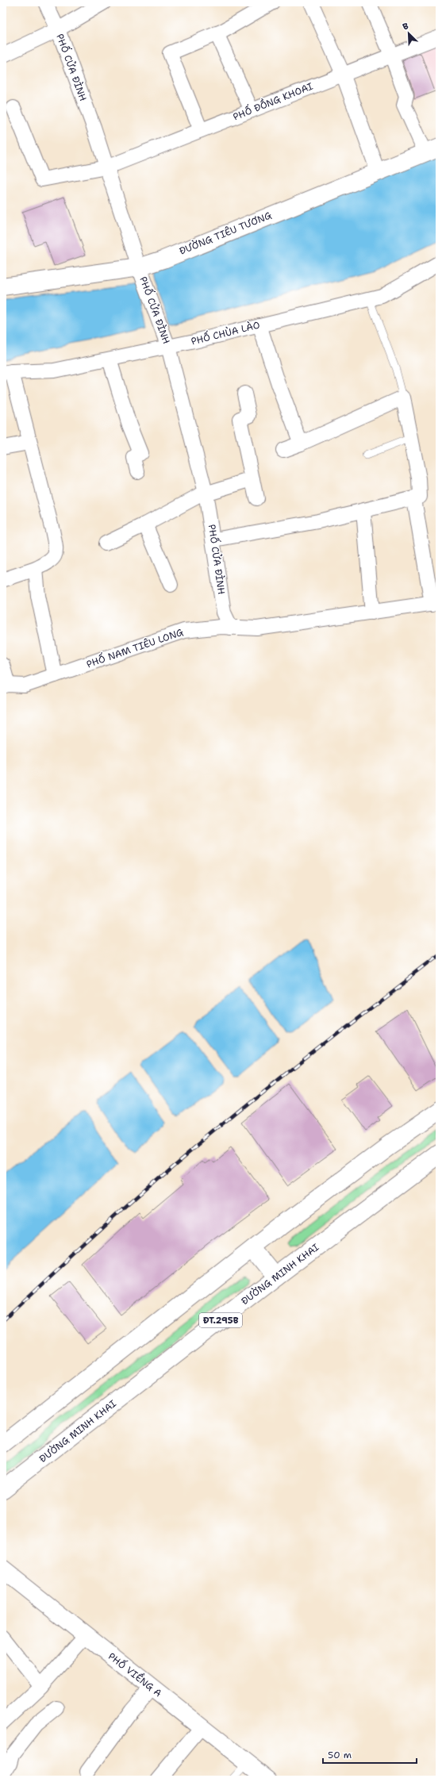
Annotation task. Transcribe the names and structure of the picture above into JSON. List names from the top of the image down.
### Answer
{
  "streets": {
    "main road": [
      "ĐƯỜNG TIÊU TƯƠNG",
      "ĐƯỜNG MINH KHAI",
      "ĐT.295B",
      "PHỐ VIỀNG A"
    ],
    "street": [
      "PHỐ CỬA ĐÌNH",
      "PHỐ ĐỒNG KHOAI",
      "PHỐ CHÙA LÀO",
      "PHỐ NAM TIÊU LONG"
    ]
  },
  "crossings": [
    ["PHỐ CỬA ĐÌNH", "PHỐ ĐỒNG KHOAI"],
    ["PHỐ CỬA ĐÌNH", "ĐƯỜNG TIÊU TƯƠNG"],
    ["PHỐ CỬA ĐÌNH", "PHỐ CHÙA LÀO"],
    ["PHỐ CỬA ĐÌNH", "PHỐ NAM TIÊU LONG"]
  ],
  "scale_bar": "50 m",
  "north": "top left"
}
